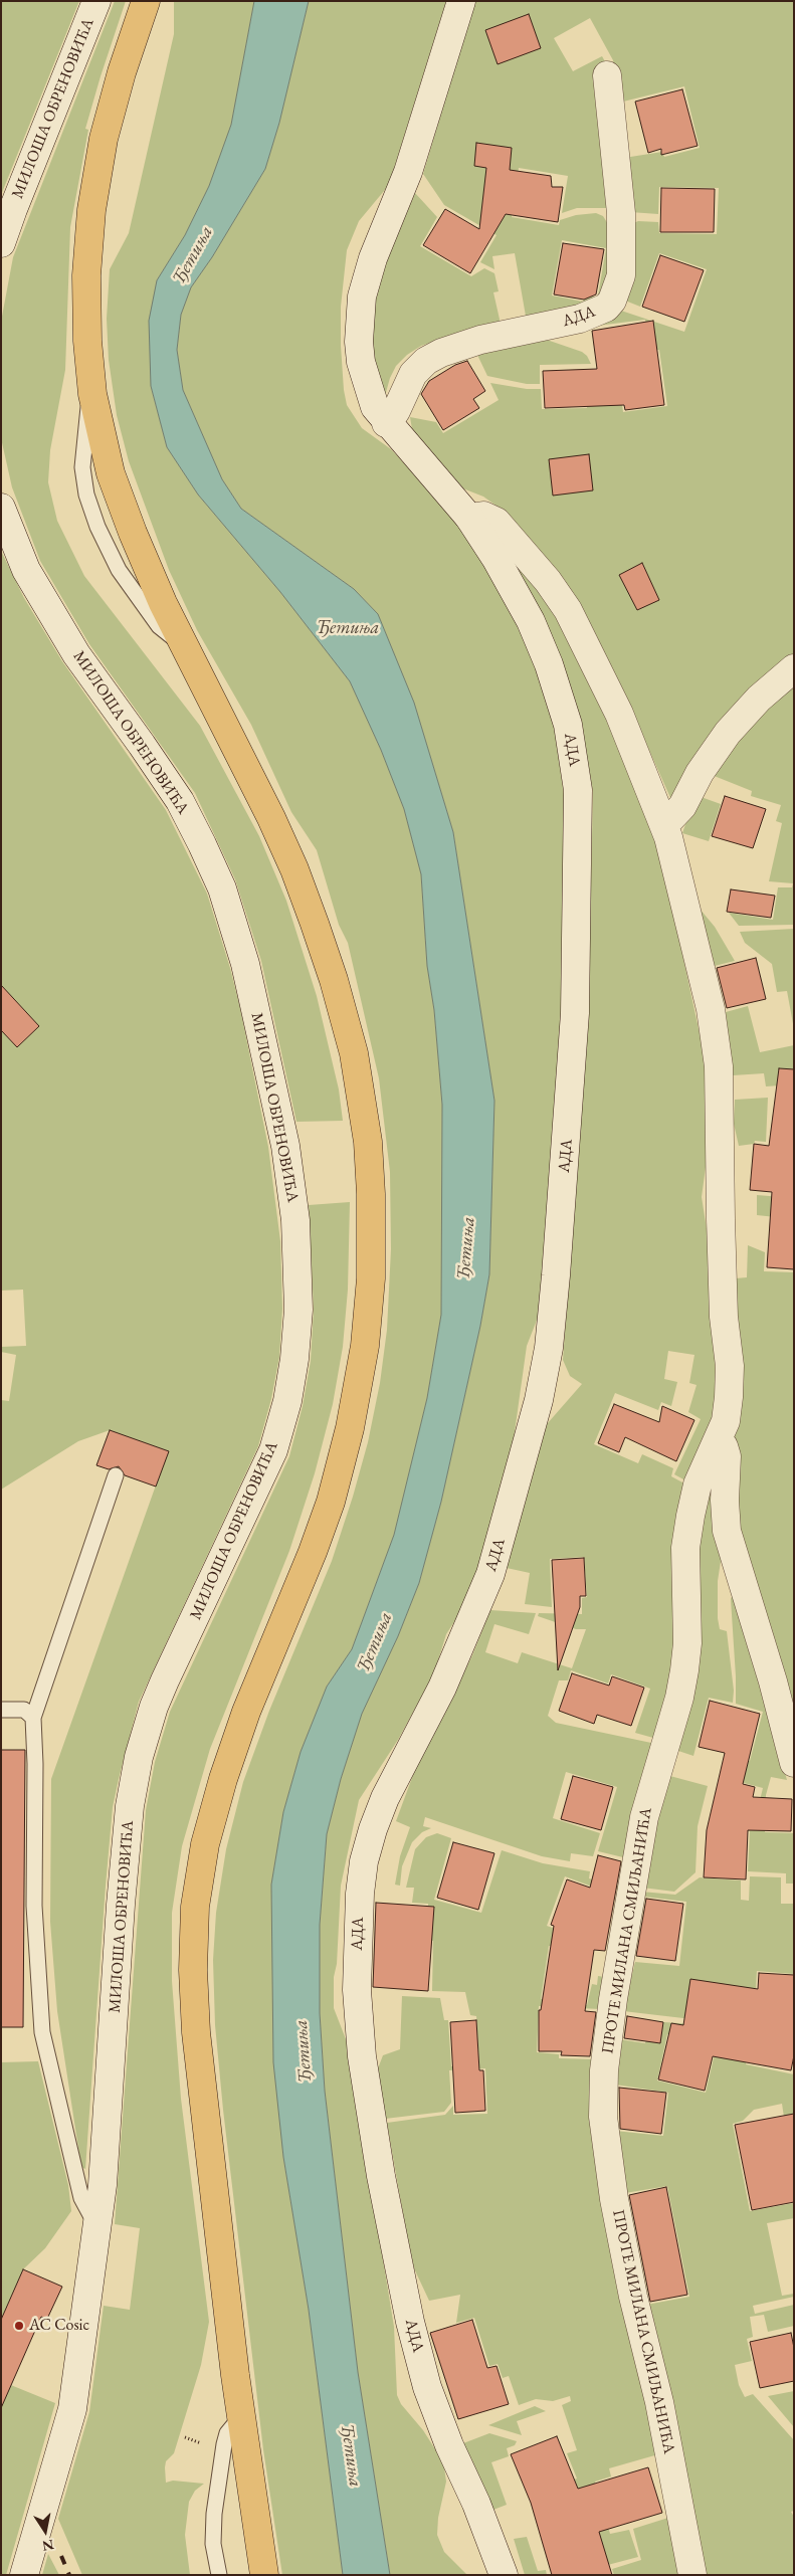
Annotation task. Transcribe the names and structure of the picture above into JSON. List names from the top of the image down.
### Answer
{
  "streets": {
    "street": ["МИЛОША ОБРЕНОВИЋА", "АДА", "ПРОТЕ МИЛАНА СМИЉАНИЋА"]
  },
  "water": ["Ђетиња"],
  "places": ["AC Cosic"],
  "north": "bottom"
}
